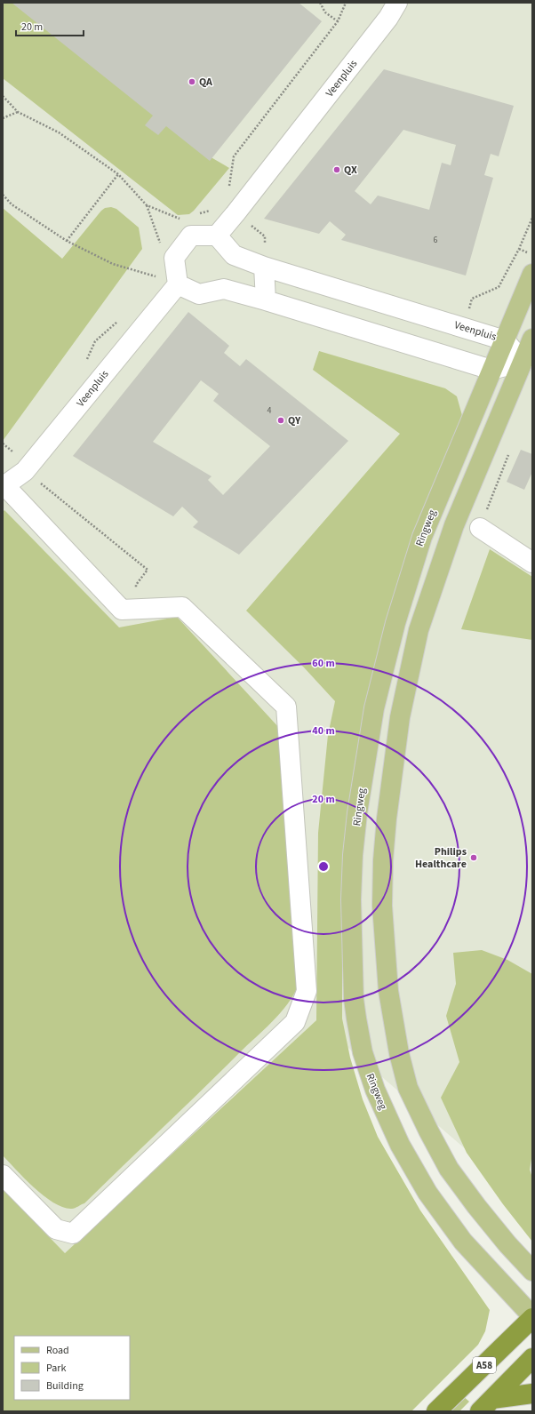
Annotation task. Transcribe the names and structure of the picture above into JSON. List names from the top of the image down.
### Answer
{
  "streets": {
    "highway": ["A58"],
    "main road": ["Ringweg"],
    "street": ["Veenpluis"]
  },
  "crossings": [
    ["Veenpluis", "Ringweg"],
    ["Ringweg", "A58"]
  ],
  "places": [
    "QA",
    "QX",
    "QY",
    "Philips Healthcare"
  ],
  "house_numbers": ["6", "4"],
  "legend": ["Road", "Park", "Building"],
  "scale_bar": "20 m",
  "rings": ["60 m", "40 m", "20 m"]
}
